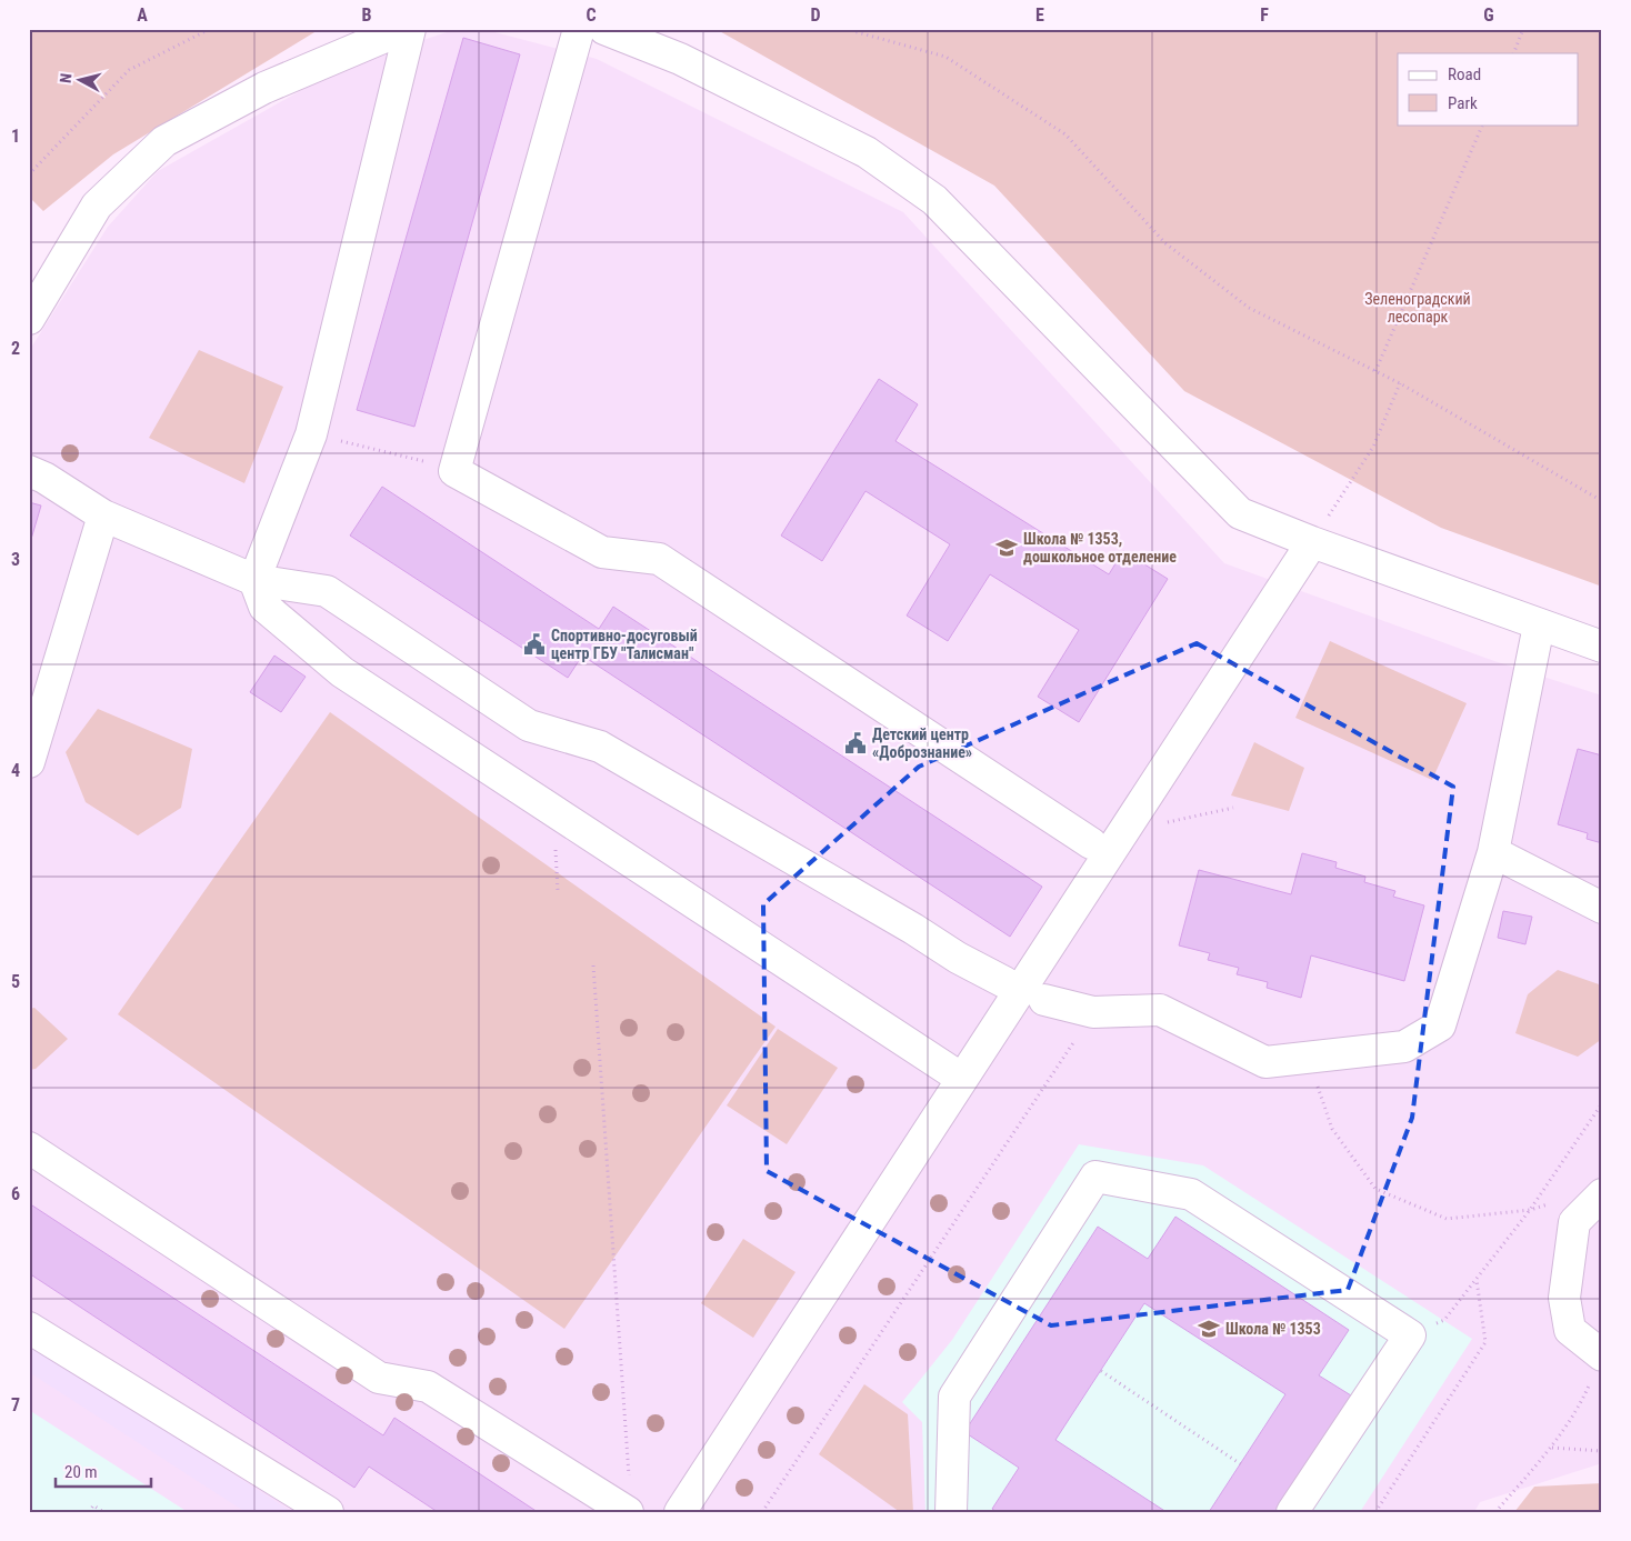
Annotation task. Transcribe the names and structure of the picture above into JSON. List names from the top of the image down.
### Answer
{
  "parks": ["Зеленоградский лесопарк"],
  "places": {
    "school or university": ["Школа № 1353, дошкольное отделение", "Школа № 1353"],
    "public building": ["Спортивно-досуговый центр ГБУ \"Талисман\"", "Детский центр «Добрознание»"]
  },
  "legend": ["Road", "Park"],
  "scale_bar": "20 m",
  "north": "left",
  "grid": {
    "columns": [
      "A",
      "B",
      "C",
      "D",
      "E",
      "F",
      "G"
    ],
    "rows": [
      "1",
      "2",
      "3",
      "4",
      "5",
      "6",
      "7"
    ]
  }
}
